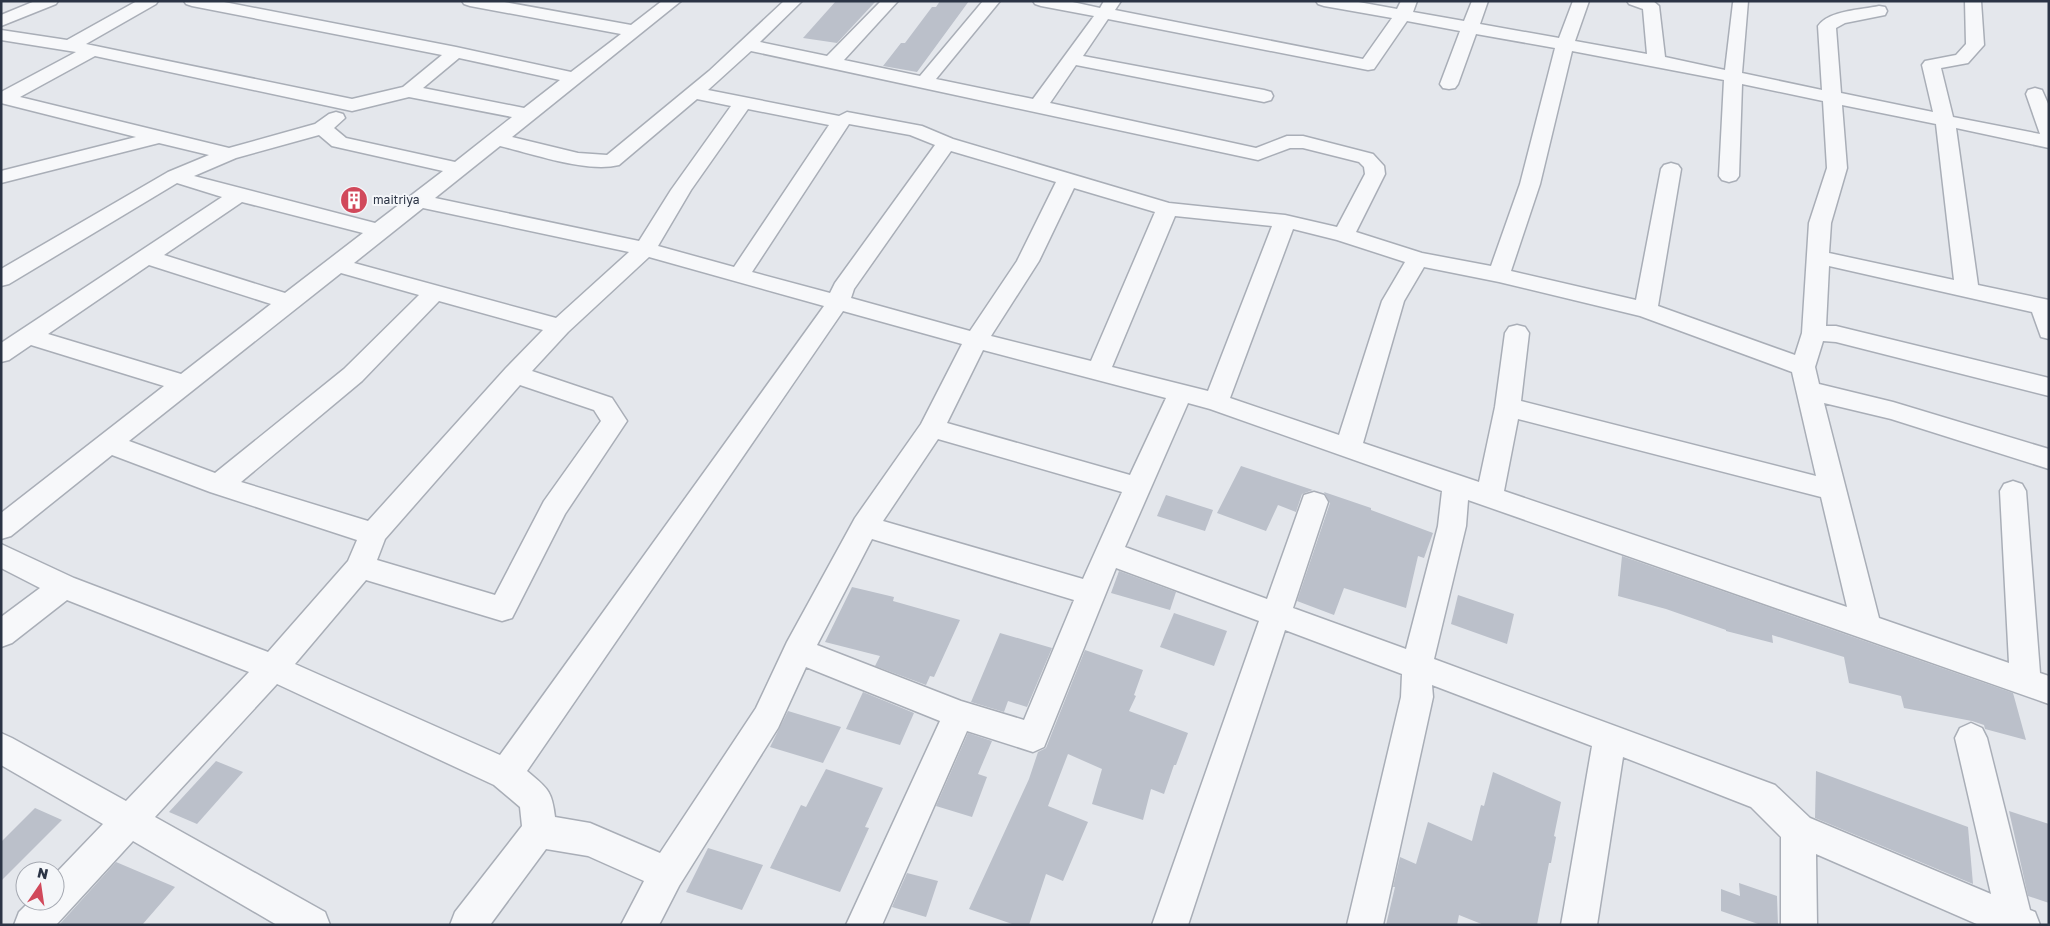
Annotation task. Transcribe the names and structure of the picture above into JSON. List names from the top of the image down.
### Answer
{
  "places": {
    "building": ["maitriya"]
  },
  "north": "top"
}
